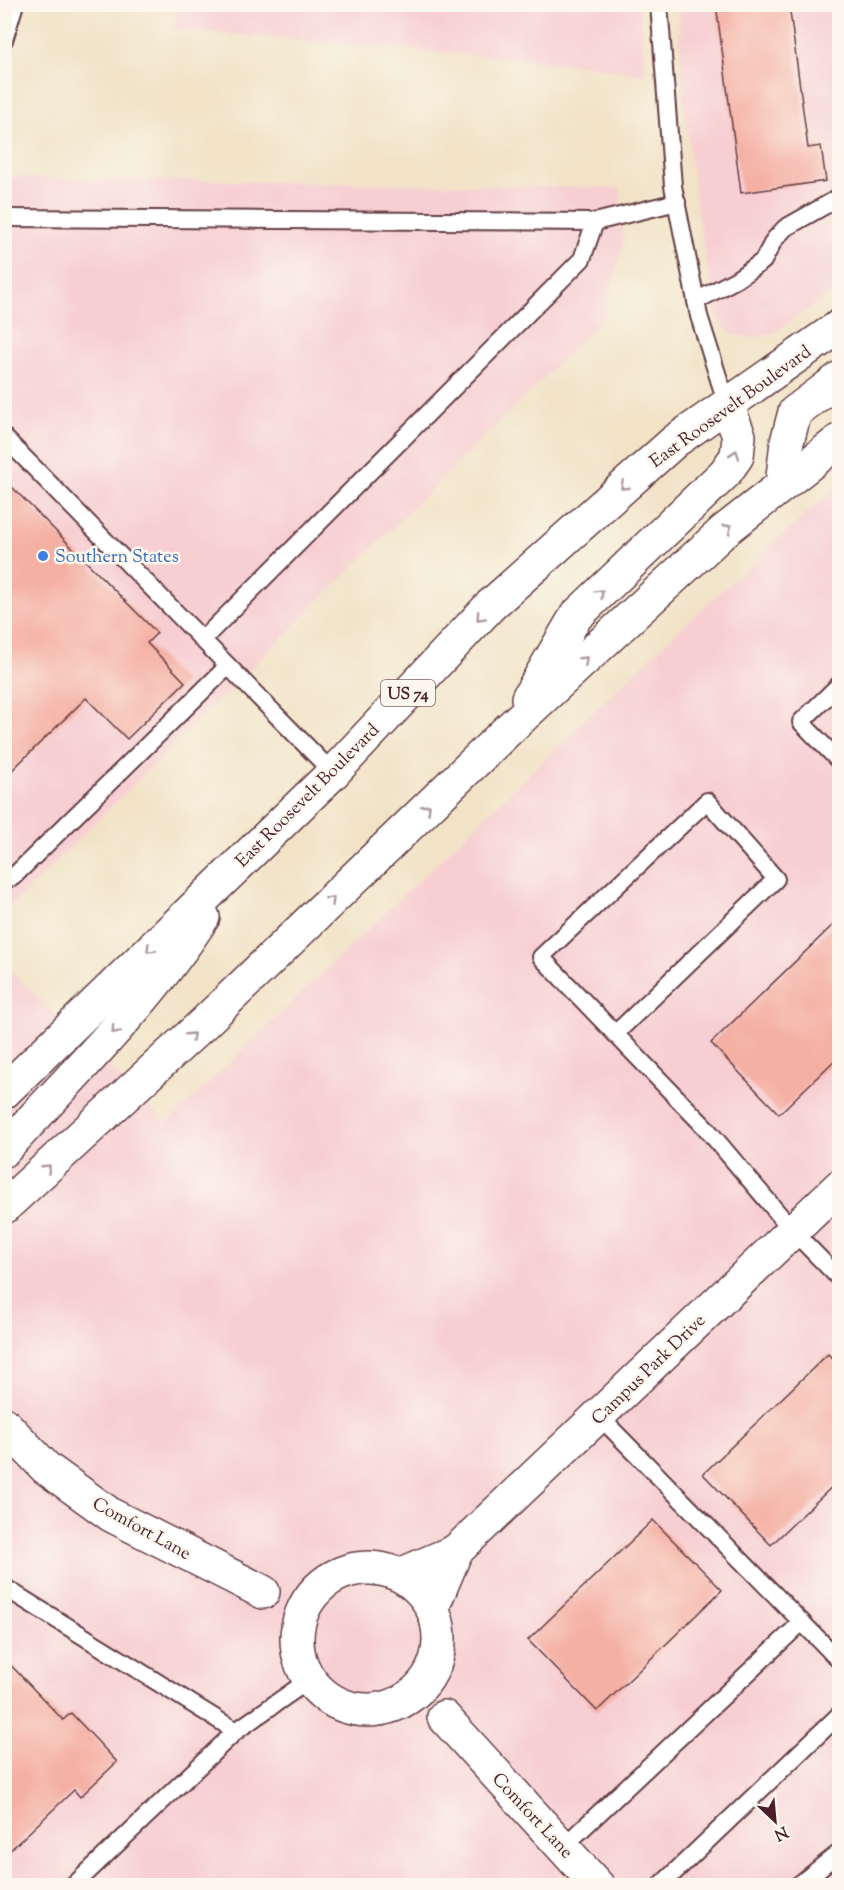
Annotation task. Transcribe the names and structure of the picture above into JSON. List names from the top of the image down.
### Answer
{
  "streets": {
    "main road": [
      "East Roosevelt Boulevard",
      "US 74",
      "Campus Park Drive",
      "Comfort Lane"
    ]
  },
  "crossings": [
    ["Campus Park Drive", "Comfort Lane"]
  ],
  "places": ["Southern States"],
  "north": "bottom right"
}
